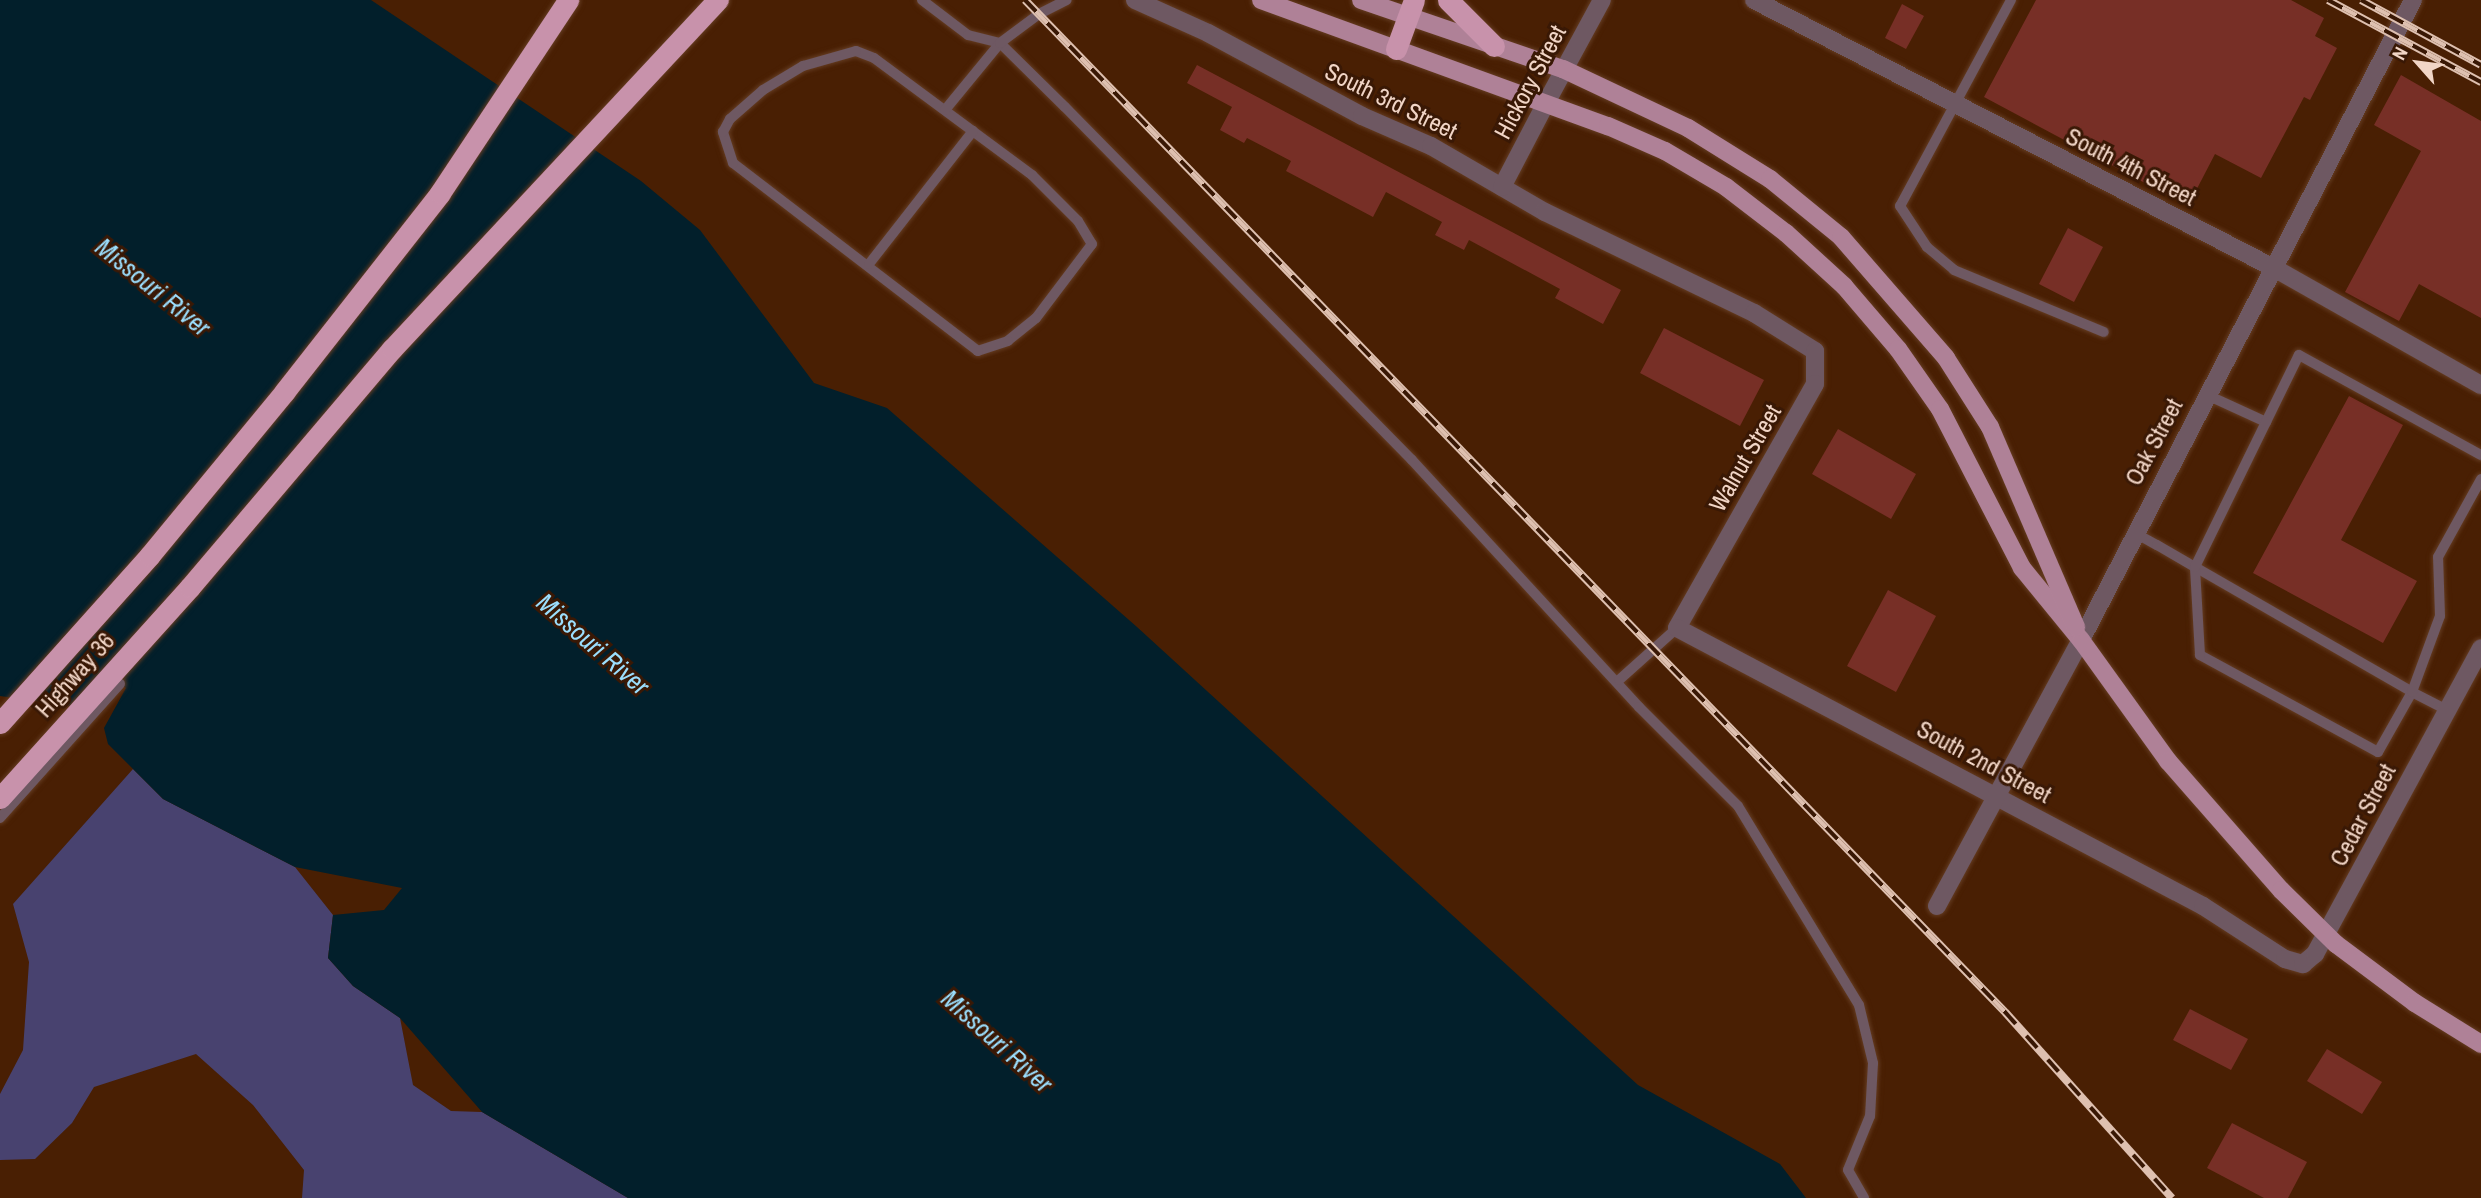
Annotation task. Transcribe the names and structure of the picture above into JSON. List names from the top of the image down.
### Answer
{
  "streets": {
    "highway": ["Highway 36"],
    "street": [
      "Hickory Street",
      "South 3rd Street",
      "South 4th Street",
      "Oak Street",
      "Walnut Street",
      "South 2nd Street",
      "Cedar Street"
    ]
  },
  "crossings": [
    ["Hickory Street", "South 3rd Street"],
    ["South 3rd Street", "Walnut Street"],
    ["South 4th Street", "Oak Street"],
    ["Oak Street", "South 2nd Street"],
    ["Walnut Street", "South 2nd Street"],
    ["South 2nd Street", "Cedar Street"]
  ],
  "water": ["Missouri River"],
  "north": "top left"
}
